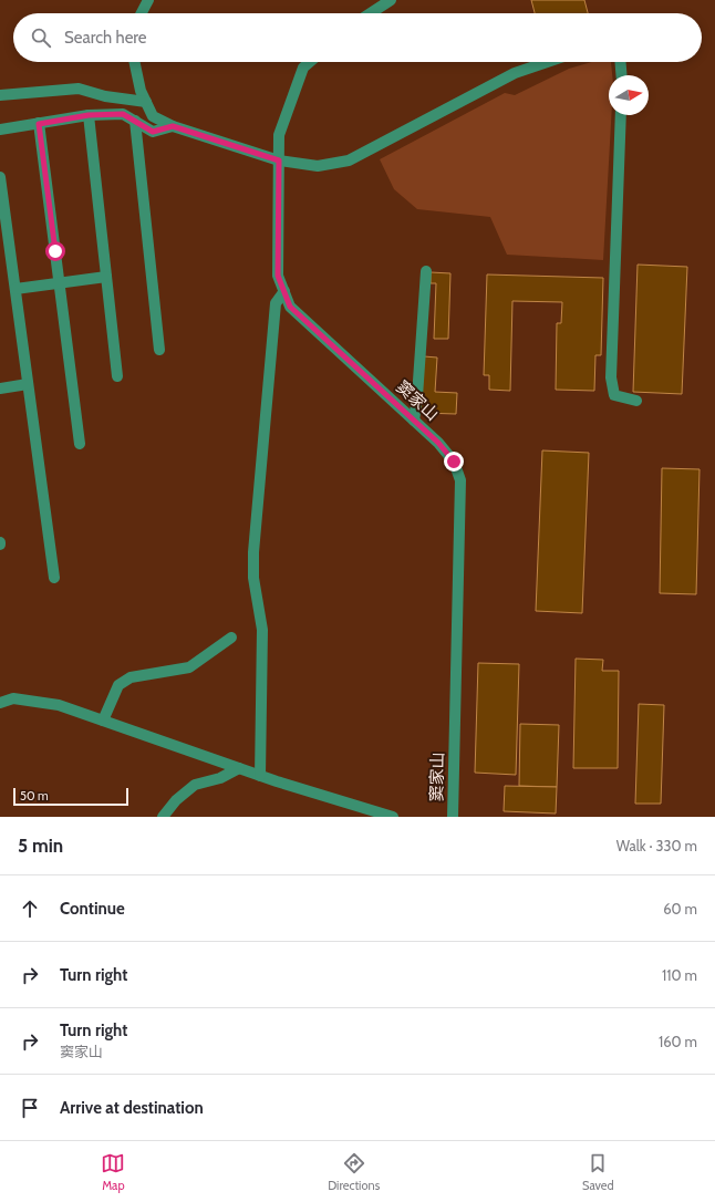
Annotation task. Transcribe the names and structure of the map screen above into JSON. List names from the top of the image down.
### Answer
{
  "streets": {
    "street": ["窦家山"]
  },
  "scale_bar": "50 m",
  "north": "right",
  "page": {
    "search": "Search here",
    "scale": "50 m",
    "heading": ["5 min", "Walk · 330 m"],
    "list": [
      ["Continue", "60 m"],
      ["Turn right", "110 m"],
      ["Turn right", "窦家山", "160 m"],
      "Arrive at destination"
    ],
    "nav": ["Map", "Directions", "Saved"]
  }
}
